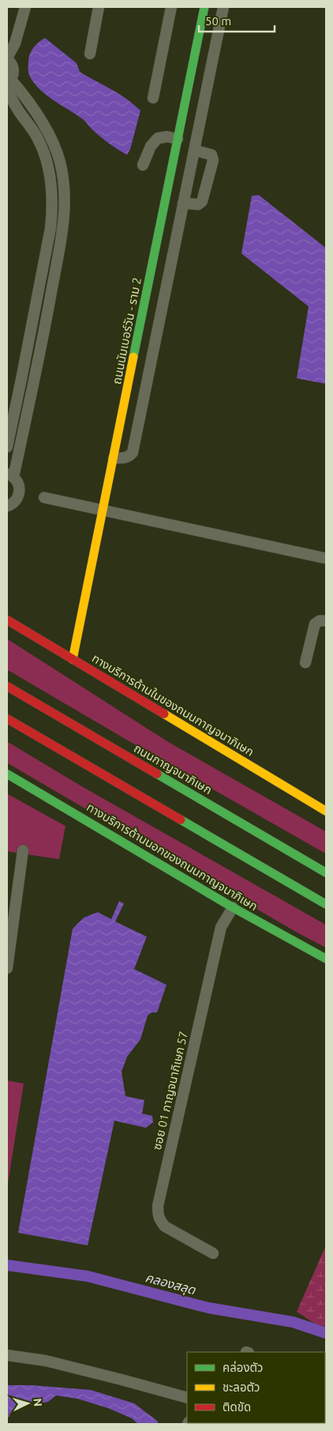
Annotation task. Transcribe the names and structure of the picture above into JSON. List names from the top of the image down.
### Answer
{
  "streets": {
    "main road": [
      "ถนนนัมเบอร์วัน - ราม 2",
      "ทางบริการด้านในของถนนกาญจนาภิเษก",
      "ถนนกาญจนาภิเษก",
      "ทางบริการด้านนอกของถนนกาญจนาภิเษก"
    ],
    "street": ["ซอย 01 กาญจนากิเษก 57"]
  },
  "crossings": [
    ["ถนนนัมเบอร์วัน - ราม 2", "ทางบริการด้านในของถนนกาญจนาภิเษก"],
    ["ทางบริการด้านนอกของถนนกาญจนาภิเษก", "ซอย 01 กาญจนากิเษก 57"]
  ],
  "water": ["คลองสลุด"],
  "legend": ["คล่องตัว", "ชะลอตัว", "ติดขัด"],
  "scale_bar": "50 m",
  "north": "right"
}
